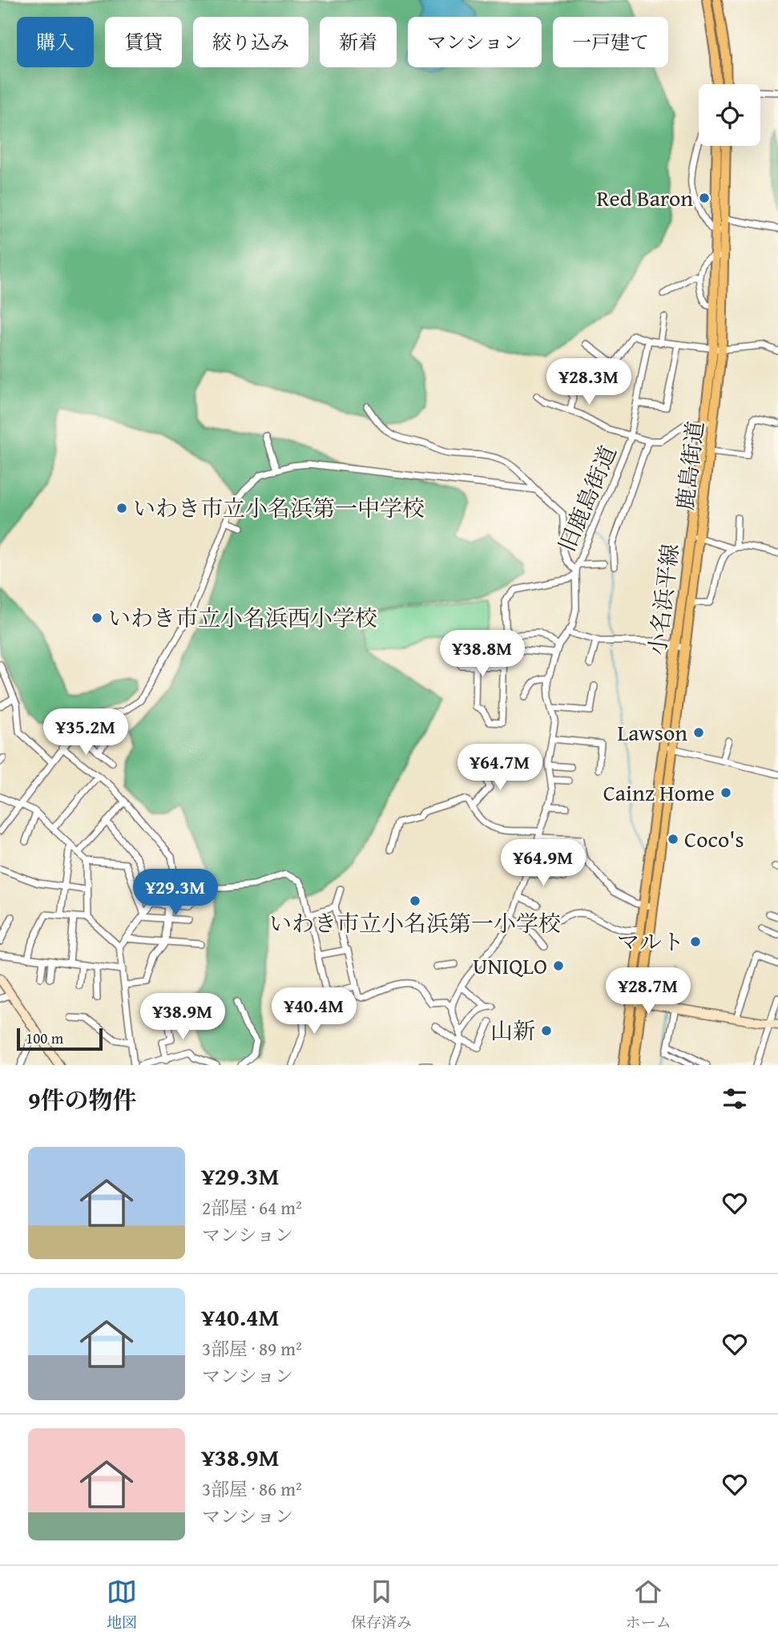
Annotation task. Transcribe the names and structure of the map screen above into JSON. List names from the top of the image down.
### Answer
{
  "streets": {
    "main road": ["鹿島街道", "小名浜平線"],
    "street": ["旧鹿島街道"]
  },
  "crossings": [
    ["鹿島街道", "旧鹿島街道"],
    ["鹿島街道", "小名浜平線"],
    ["旧鹿島街道", "小名浜平線"]
  ],
  "places": [
    "Red Baron",
    "いわき市立小名浜第一中学校",
    "いわき市立小名浜西小学校",
    "Lawson",
    "Cainz Home",
    "Coco's",
    "いわき市立小名浜第一小学校",
    "マルト",
    "UNIQLO",
    "山新"
  ],
  "scale_bar": "100 m",
  "page": {
    "chip": [
      "購入",
      "賃貸",
      "絞り込み",
      "新着",
      "マンション",
      "一戸建て"
    ],
    "price": [
      "¥28.3M",
      "¥38.8M",
      "¥35.2M",
      "¥64.7M",
      "¥64.9M",
      "¥29.3M",
      "¥28.7M",
      "¥40.4M",
      "¥38.9M"
    ],
    "scale": "100 m",
    "heading": "9件の物件",
    "list": [
      {
        "name": "¥29.3M",
        "note": "2部屋 · 64 m² · マンション"
      },
      {
        "name": "¥40.4M",
        "note": "3部屋 · 89 m² · マンション"
      },
      {
        "name": "¥38.9M",
        "note": "3部屋 · 86 m² · マンション"
      }
    ],
    "tabs": ["地図", "保存済み", "ホーム"]
  }
}
